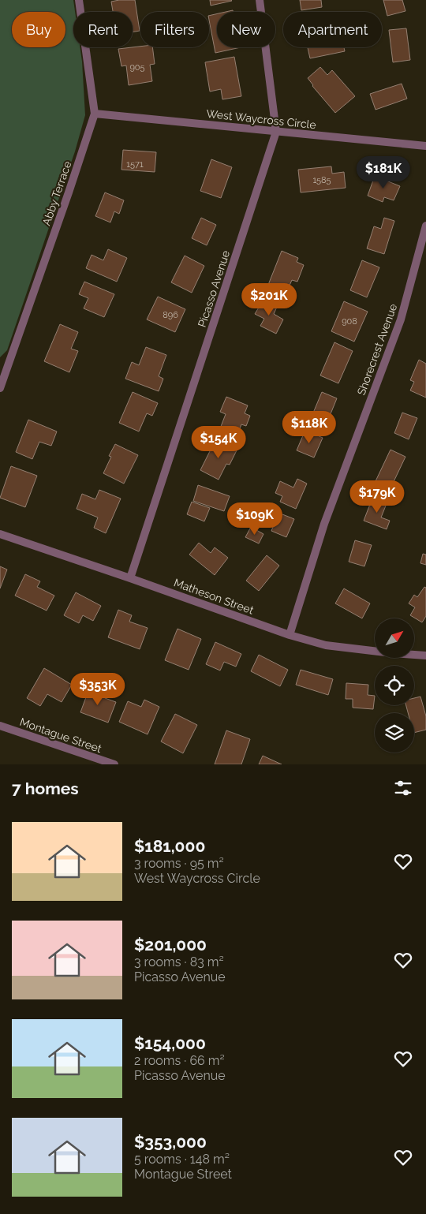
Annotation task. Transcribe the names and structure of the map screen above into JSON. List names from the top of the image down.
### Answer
{
  "streets": {
    "street": [
      "West Waycross Circle",
      "Abby Terrace",
      "Picasso Avenue",
      "Shorecrest Avenue",
      "Matheson Street",
      "Montague Street"
    ]
  },
  "crossings": [
    ["West Waycross Circle", "Abby Terrace"],
    ["West Waycross Circle", "Picasso Avenue"],
    ["Picasso Avenue", "Matheson Street"],
    ["Shorecrest Avenue", "Matheson Street"]
  ],
  "house_numbers": [
    "905",
    "1571",
    "1585",
    "896",
    "908"
  ],
  "north": "top right",
  "page": {
    "chip": [
      "Buy",
      "Rent",
      "Filters",
      "New",
      "Apartment"
    ],
    "price": [
      "$181K",
      "$201K",
      "$118K",
      "$154K",
      "$179K",
      "$109K",
      "$353K"
    ],
    "heading": "7 homes",
    "list": [
      {
        "name": "$181,000",
        "note": "3 rooms · 95 m² · West Waycross Circle"
      },
      {
        "name": "$201,000",
        "note": "3 rooms · 83 m² · Picasso Avenue"
      },
      {
        "name": "$154,000",
        "note": "2 rooms · 66 m² · Picasso Avenue"
      },
      {
        "name": "$353,000",
        "note": "5 rooms · 148 m² · Montague Street"
      }
    ]
  }
}
